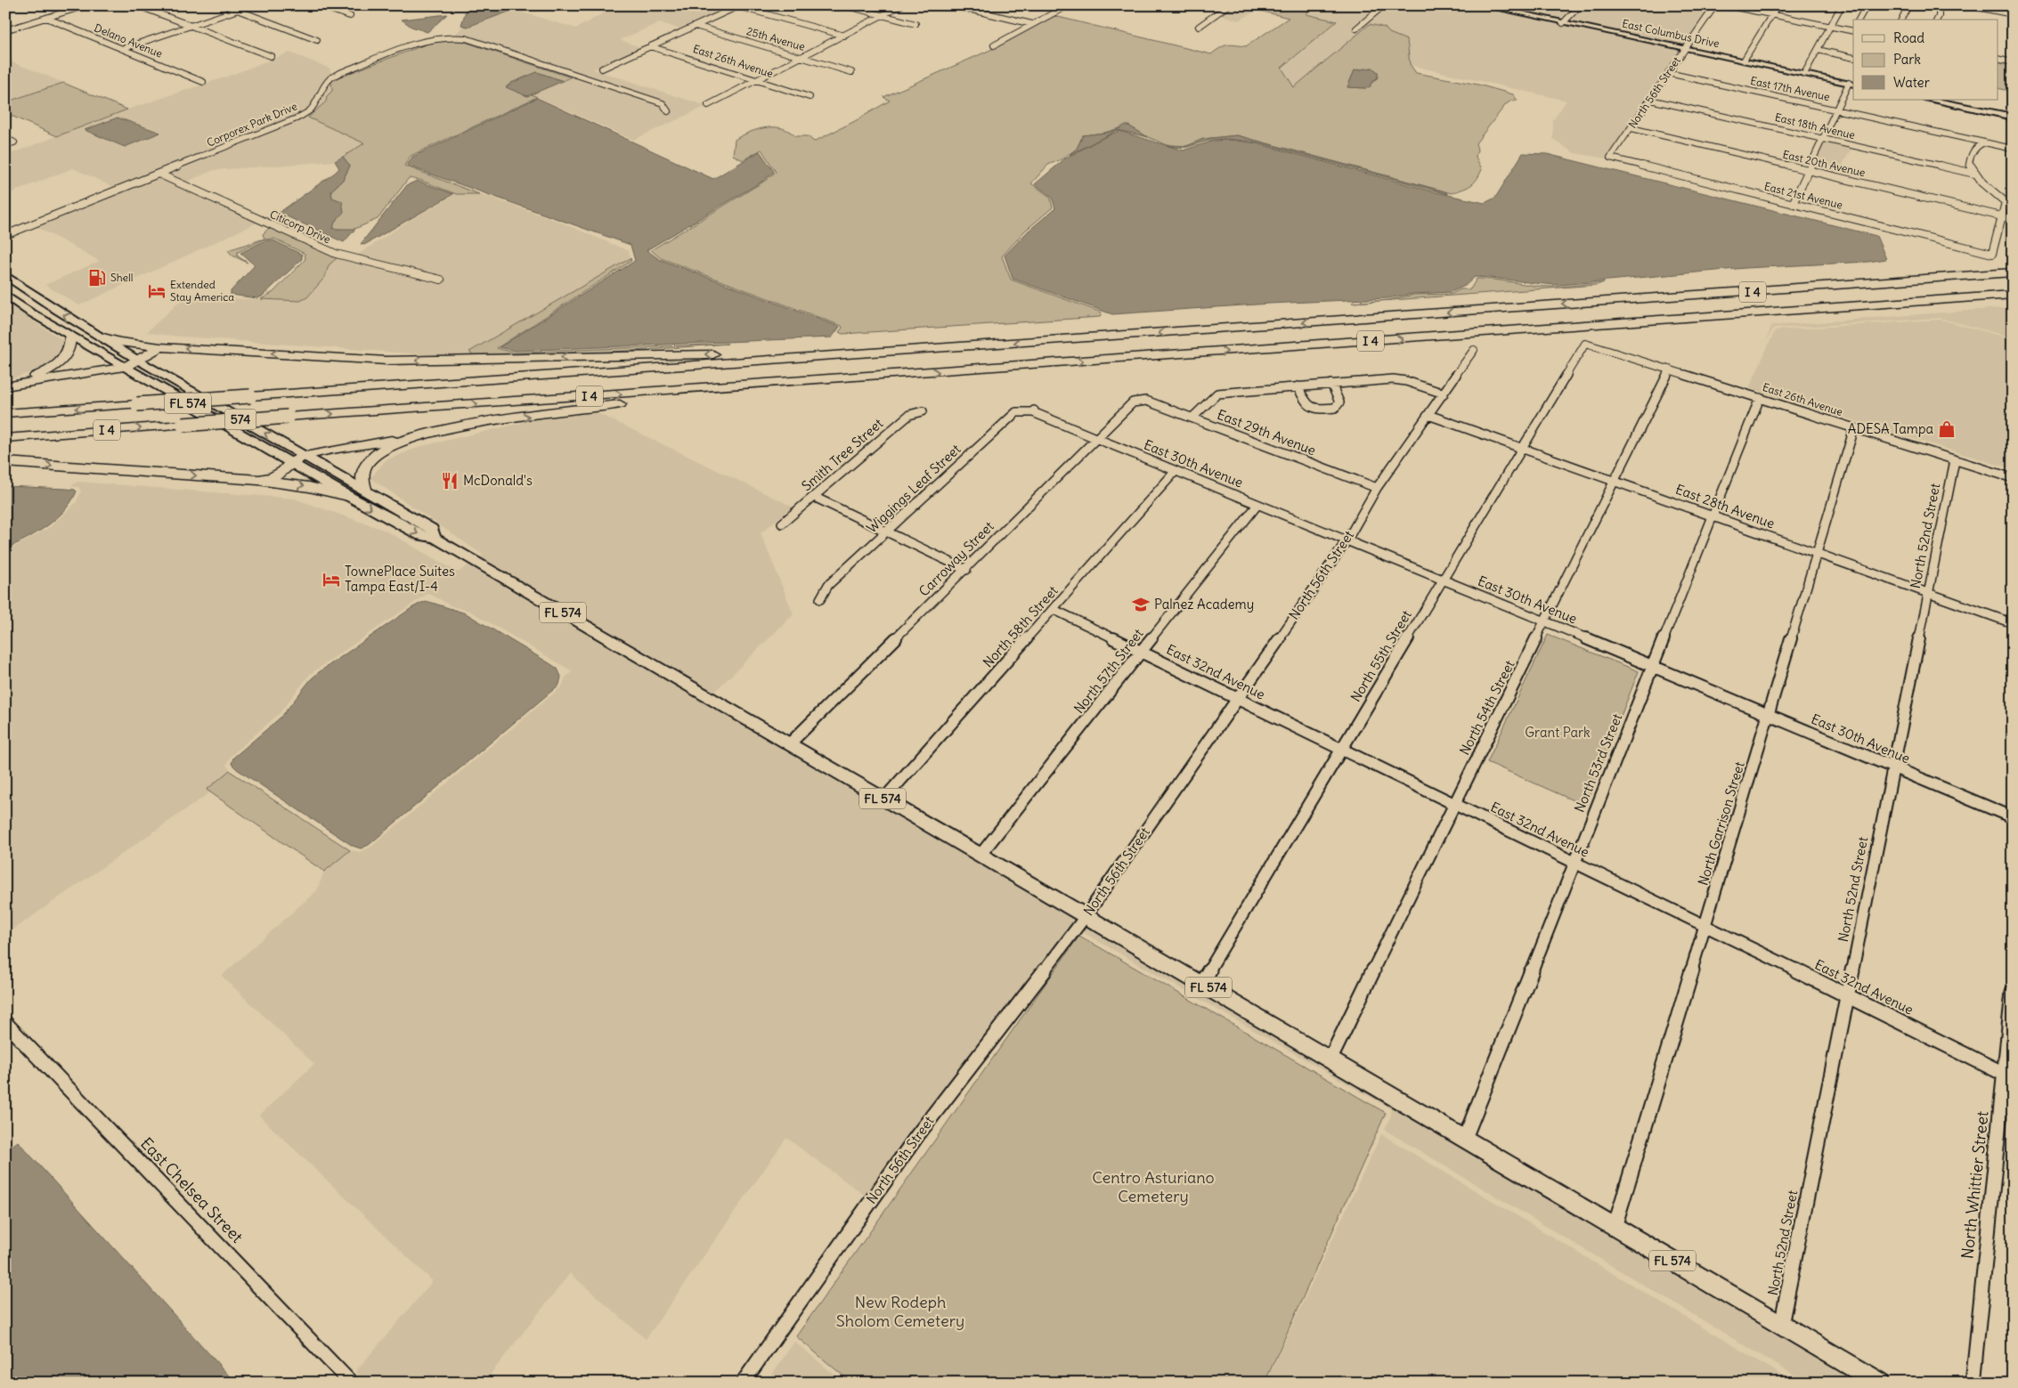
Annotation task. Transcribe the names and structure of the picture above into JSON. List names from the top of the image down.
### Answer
{
  "streets": {
    "highway": ["I 4"],
    "main road": ["East Columbus Drive", "FL 574", "574"],
    "street": [
      "25th Avenue",
      "Delano Avenue",
      "East 26th Avenue",
      "East 17th Avenue",
      "North 56th Street",
      "Corporex Park Drive",
      "East 18th Avenue",
      "East 20th Avenue",
      "East 21st Avenue",
      "Citicorp Drive",
      "East 29th Avenue",
      "Smith Tree Street",
      "East 30th Avenue",
      "Wiggings Leaf Street",
      "East 28th Avenue",
      "North 52nd Street",
      "Carroway Street",
      "North 58th Street",
      "North 55th Street",
      "North 57th Street",
      "East 32nd Avenue",
      "North 54th Street",
      "North 53rd Street",
      "North Garrison Street",
      "North Whittier Street",
      "East Chelsea Street"
    ]
  },
  "crossings": [
    ["East Columbus Drive", "North 56th Street"],
    ["East 26th Avenue", "North 52nd Street"],
    ["East 26th Avenue", "North 55th Street"],
    ["East 26th Avenue", "North 54th Street"],
    ["East 26th Avenue", "North 53rd Street"],
    ["East 26th Avenue", "North Garrison Street"],
    ["East 17th Avenue", "North 56th Street"],
    ["North 56th Street", "East 18th Avenue"],
    ["North 56th Street", "East 20th Avenue"],
    ["North 56th Street", "East 21st Avenue"],
    ["North 56th Street", "FL 574"],
    ["North 56th Street", "East 29th Avenue"],
    ["North 56th Street", "East 30th Avenue"],
    ["North 56th Street", "East 28th Avenue"],
    ["North 56th Street", "East 32nd Avenue"],
    ["Corporex Park Drive", "Citicorp Drive"],
    ["East 20th Avenue", "East 21st Avenue"],
    ["FL 574", "574"],
    ["FL 574", "North 52nd Street"],
    ["FL 574", "Carroway Street"],
    ["FL 574", "North 58th Street"],
    ["FL 574", "North 55th Street"],
    ["FL 574", "North 57th Street"],
    ["FL 574", "North 54th Street"],
    ["FL 574", "North 53rd Street"],
    ["FL 574", "North Garrison Street"],
    ["East 29th Avenue", "Carroway Street"],
    ["East 30th Avenue", "Wiggings Leaf Street"],
    ["East 30th Avenue", "North 52nd Street"],
    ["East 30th Avenue", "Carroway Street"],
    ["East 30th Avenue", "North 58th Street"],
    ["East 30th Avenue", "North 55th Street"],
    ["East 30th Avenue", "North 57th Street"],
    ["East 30th Avenue", "North 54th Street"],
    ["East 30th Avenue", "North 53rd Street"],
    ["East 30th Avenue", "North Garrison Street"],
    ["East 28th Avenue", "North 52nd Street"],
    ["East 28th Avenue", "North 55th Street"],
    ["East 28th Avenue", "North 54th Street"],
    ["East 28th Avenue", "North 53rd Street"],
    ["East 28th Avenue", "North Garrison Street"],
    ["North 52nd Street", "East 32nd Avenue"],
    ["North 58th Street", "East 32nd Avenue"],
    ["North 55th Street", "East 32nd Avenue"],
    ["North 57th Street", "East 32nd Avenue"],
    ["East 32nd Avenue", "North 54th Street"],
    ["East 32nd Avenue", "North 53rd Street"],
    ["East 32nd Avenue", "North Garrison Street"],
    ["East 32nd Avenue", "North Whittier Street"]
  ],
  "parks": ["Grant Park", "Centro Asturiano Cemetery", "New Rodeph Sholom Cemetery"],
  "places": {
    "fuel station": ["Shell"],
    "hotel": ["Extended Stay America", "TownePlace Suites Tampa East/I-4"],
    "shop": ["ADESA Tampa"],
    "restaurant": ["McDonald's"],
    "school or university": ["Palnez Academy"]
  },
  "legend": ["Road", "Park", "Water"]
}
